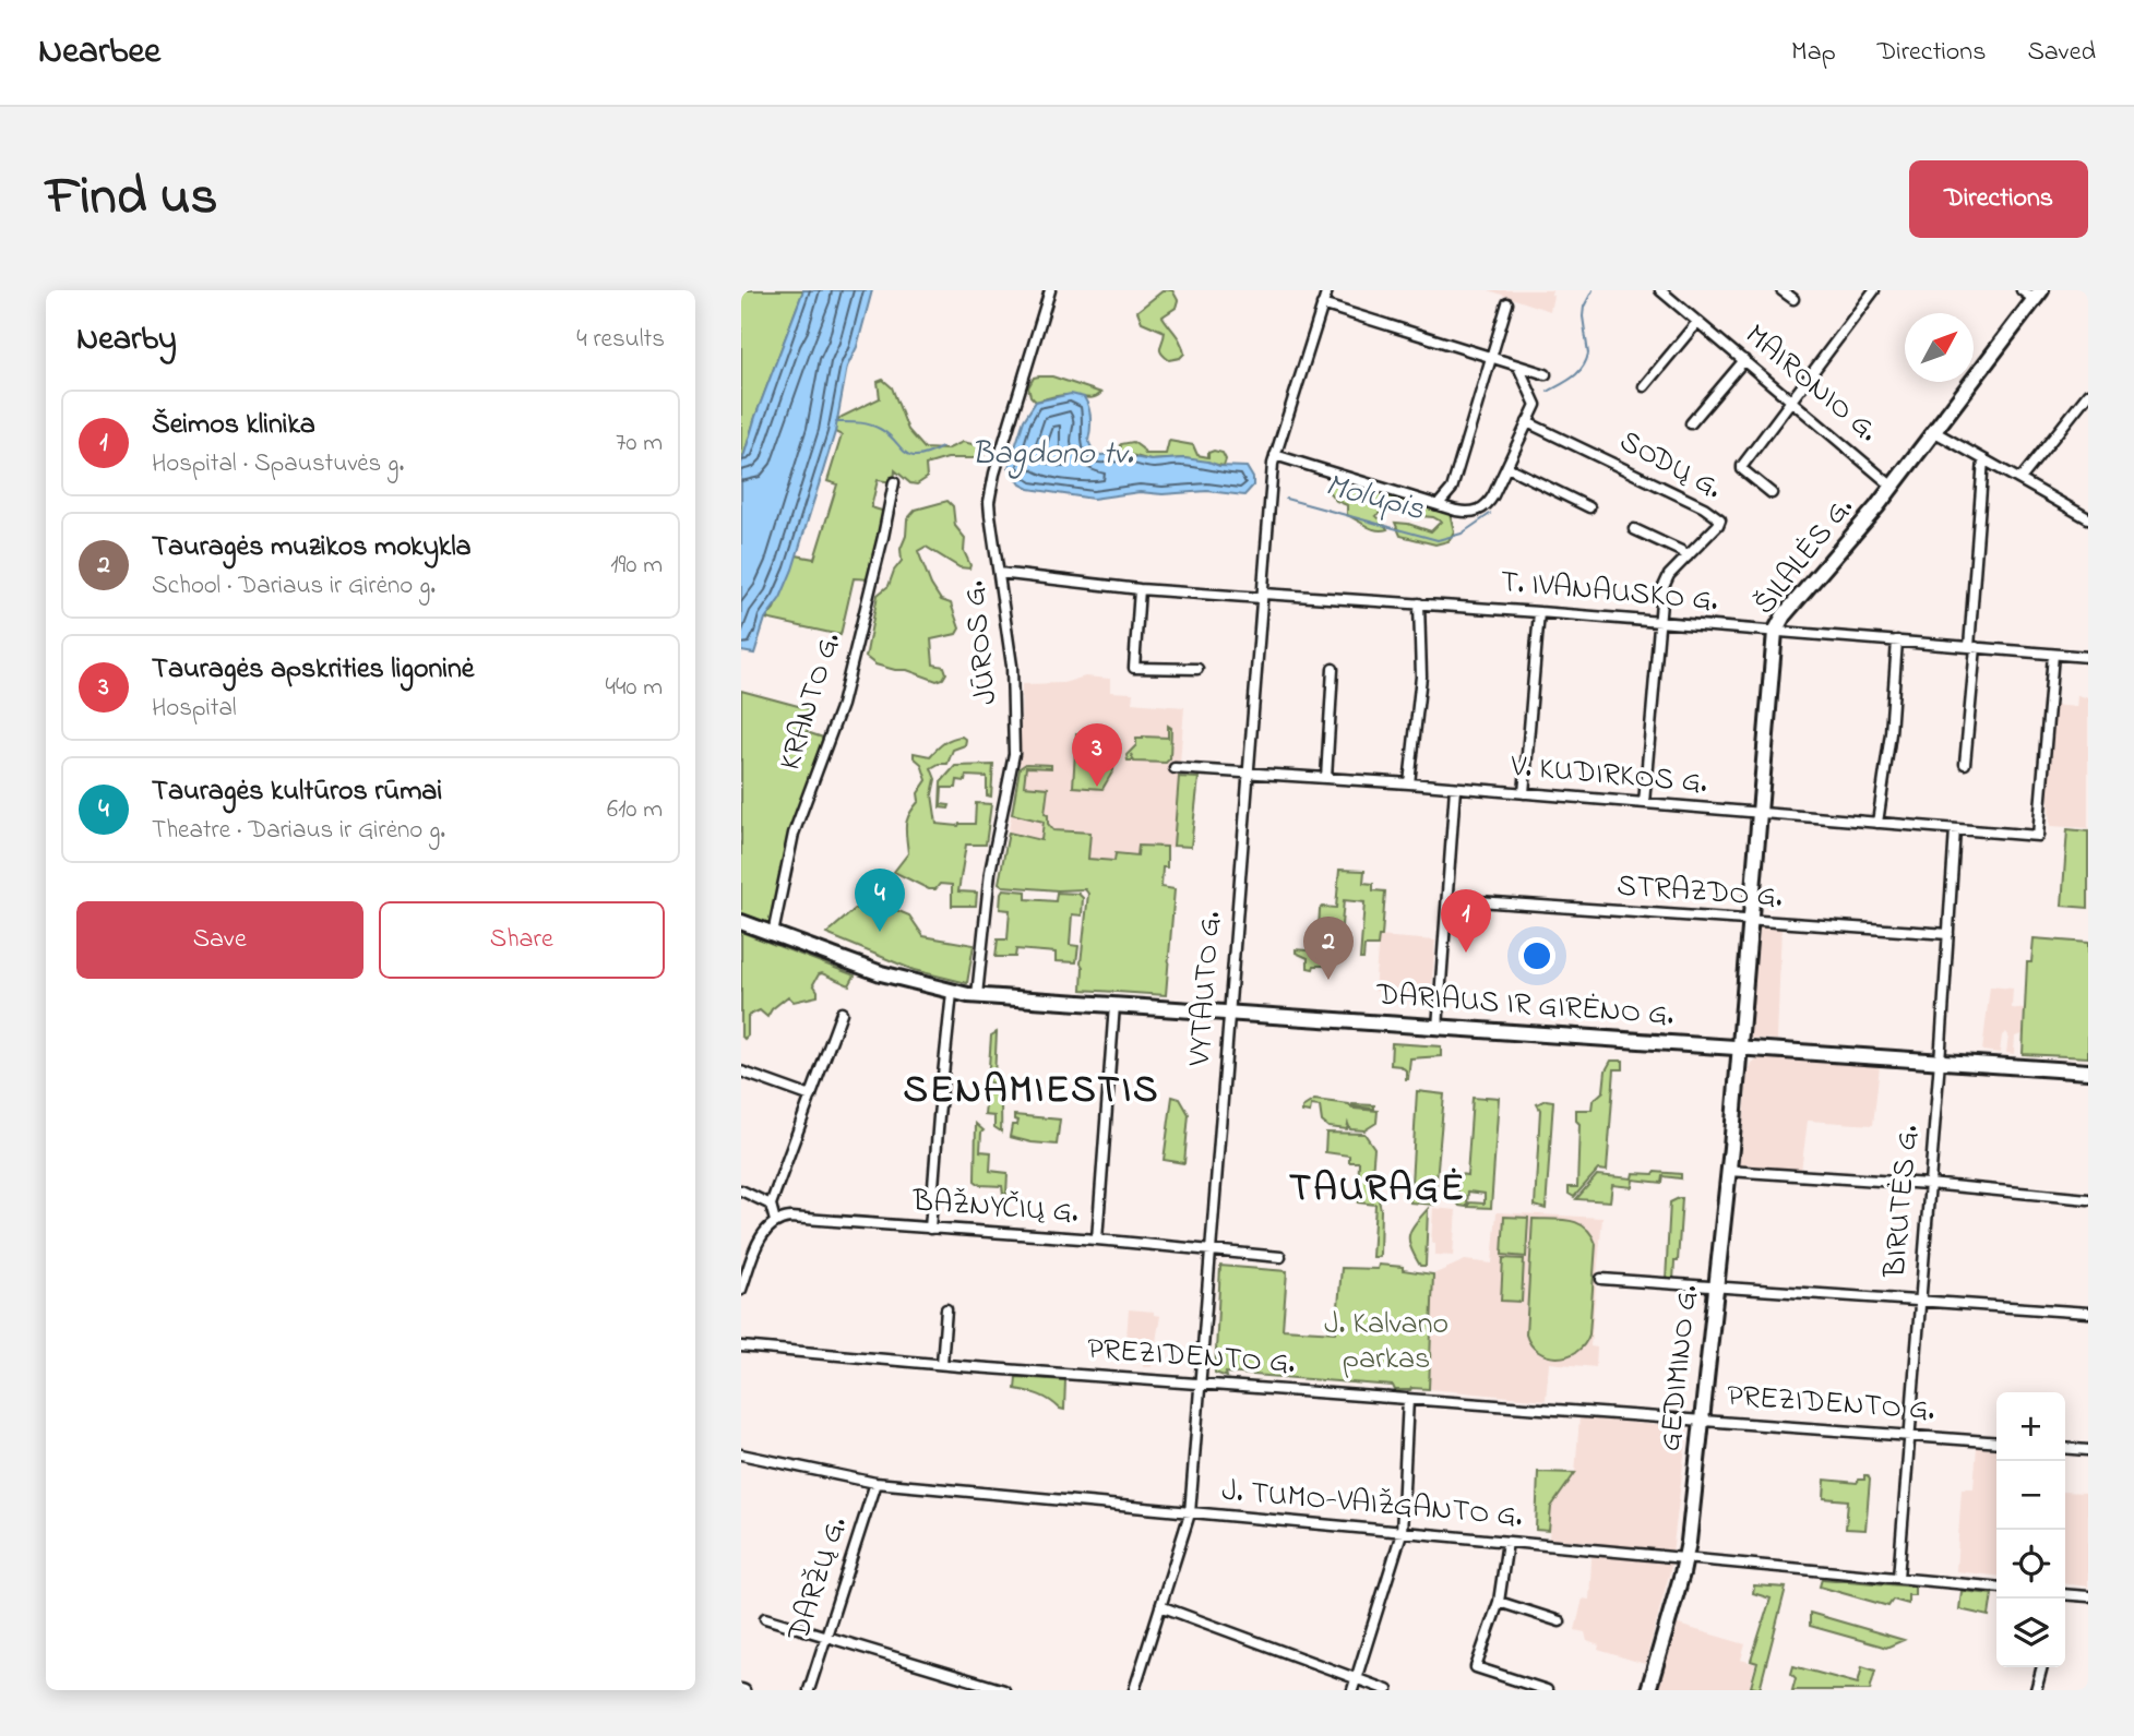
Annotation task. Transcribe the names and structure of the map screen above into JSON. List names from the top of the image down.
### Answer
{
  "streets": {
    "main road": ["ŠILALĖS G.", "DARIAUS IR GIRĖNO G.", "GEDIMINO G."],
    "street": [
      "MAIRONIO G.",
      "SODŲ G.",
      "T. IVANAUSKO G.",
      "JŪROS G.",
      "KRANTO G.",
      "V. KUDIRKOS G.",
      "STRAZDO G.",
      "VYTAUTO G.",
      "BIRUTĖS G.",
      "BAŽNYČIŲ G.",
      "PREZIDENTO G.",
      "J. TUMO-VAIŽGANTO G.",
      "DARŽŲ G."
    ]
  },
  "crossings": [
    ["MAIRONIO G.", "ŠILALĖS G."],
    ["SODŲ G.", "T. IVANAUSKO G."],
    ["SODŲ G.", "V. KUDIRKOS G."],
    ["ŠILALĖS G.", "T. IVANAUSKO G."],
    ["ŠILALĖS G.", "V. KUDIRKOS G."],
    ["ŠILALĖS G.", "STRAZDO G."],
    ["ŠILALĖS G.", "DARIAUS IR GIRĖNO G."],
    ["ŠILALĖS G.", "GEDIMINO G."],
    ["T. IVANAUSKO G.", "JŪROS G."],
    ["T. IVANAUSKO G.", "V. KUDIRKOS G."],
    ["T. IVANAUSKO G.", "VYTAUTO G."],
    ["JŪROS G.", "DARIAUS IR GIRĖNO G."],
    ["KRANTO G.", "DARIAUS IR GIRĖNO G."],
    ["V. KUDIRKOS G.", "VYTAUTO G."],
    ["V. KUDIRKOS G.", "BIRUTĖS G."],
    ["STRAZDO G.", "BIRUTĖS G."],
    ["VYTAUTO G.", "DARIAUS IR GIRĖNO G."],
    ["VYTAUTO G.", "BAŽNYČIŲ G."],
    ["VYTAUTO G.", "PREZIDENTO G."],
    ["VYTAUTO G.", "J. TUMO-VAIŽGANTO G."],
    ["DARIAUS IR GIRĖNO G.", "BIRUTĖS G."],
    ["DARIAUS IR GIRĖNO G.", "GEDIMINO G."],
    ["BIRUTĖS G.", "PREZIDENTO G."],
    ["BIRUTĖS G.", "J. TUMO-VAIŽGANTO G."],
    ["PREZIDENTO G.", "GEDIMINO G."],
    ["GEDIMINO G.", "J. TUMO-VAIŽGANTO G."],
    ["J. TUMO-VAIŽGANTO G.", "DARŽŲ G."]
  ],
  "districts": ["SENAMIESTIS", "TAURAGĖ"],
  "water": ["Bagdono tv.", "Molupis"],
  "parks": ["J. Kalvano parkas"],
  "north": "top right",
  "page": {
    "header": "Nearbee",
    "nav": ["Map", "Directions", "Saved"],
    "title": "Find us",
    "buttons": [
      "Directions",
      ["Save", "Share"]
    ],
    "heading": ["Nearby", "4 results"],
    "list": [
      {
        "mark": "1",
        "name": "Šeimos klinika",
        "note": "Hospital · Spaustuvės g.",
        "value": "70 m"
      },
      {
        "mark": "2",
        "name": "Tauragės muzikos mokykla",
        "note": "School · Dariaus ir Girėno g.",
        "value": "190 m"
      },
      {
        "mark": "3",
        "name": "Tauragės apskrities ligoninė",
        "note": "Hospital",
        "value": "440 m"
      },
      {
        "mark": "4",
        "name": "Tauragės kultūros rūmai",
        "note": "Theatre · Dariaus ir Girėno g.",
        "value": "610 m"
      }
    ],
    "pins": [
      "3",
      "4",
      "1",
      "2"
    ],
    "map_buttons": ["+", "−"]
  }
}
